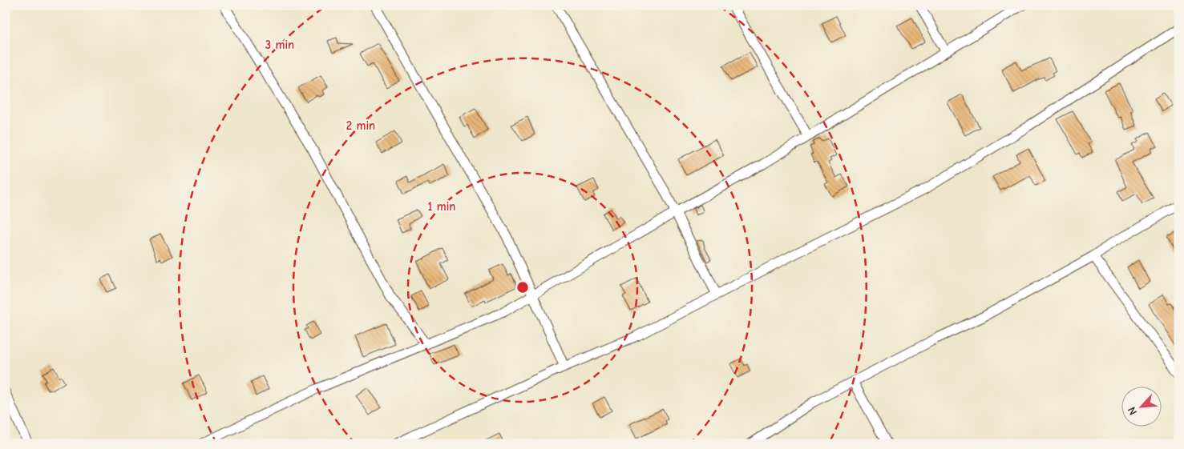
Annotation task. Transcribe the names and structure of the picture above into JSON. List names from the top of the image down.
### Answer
{
  "north": "bottom left",
  "rings": ["3 min", "2 min", "1 min"]
}
